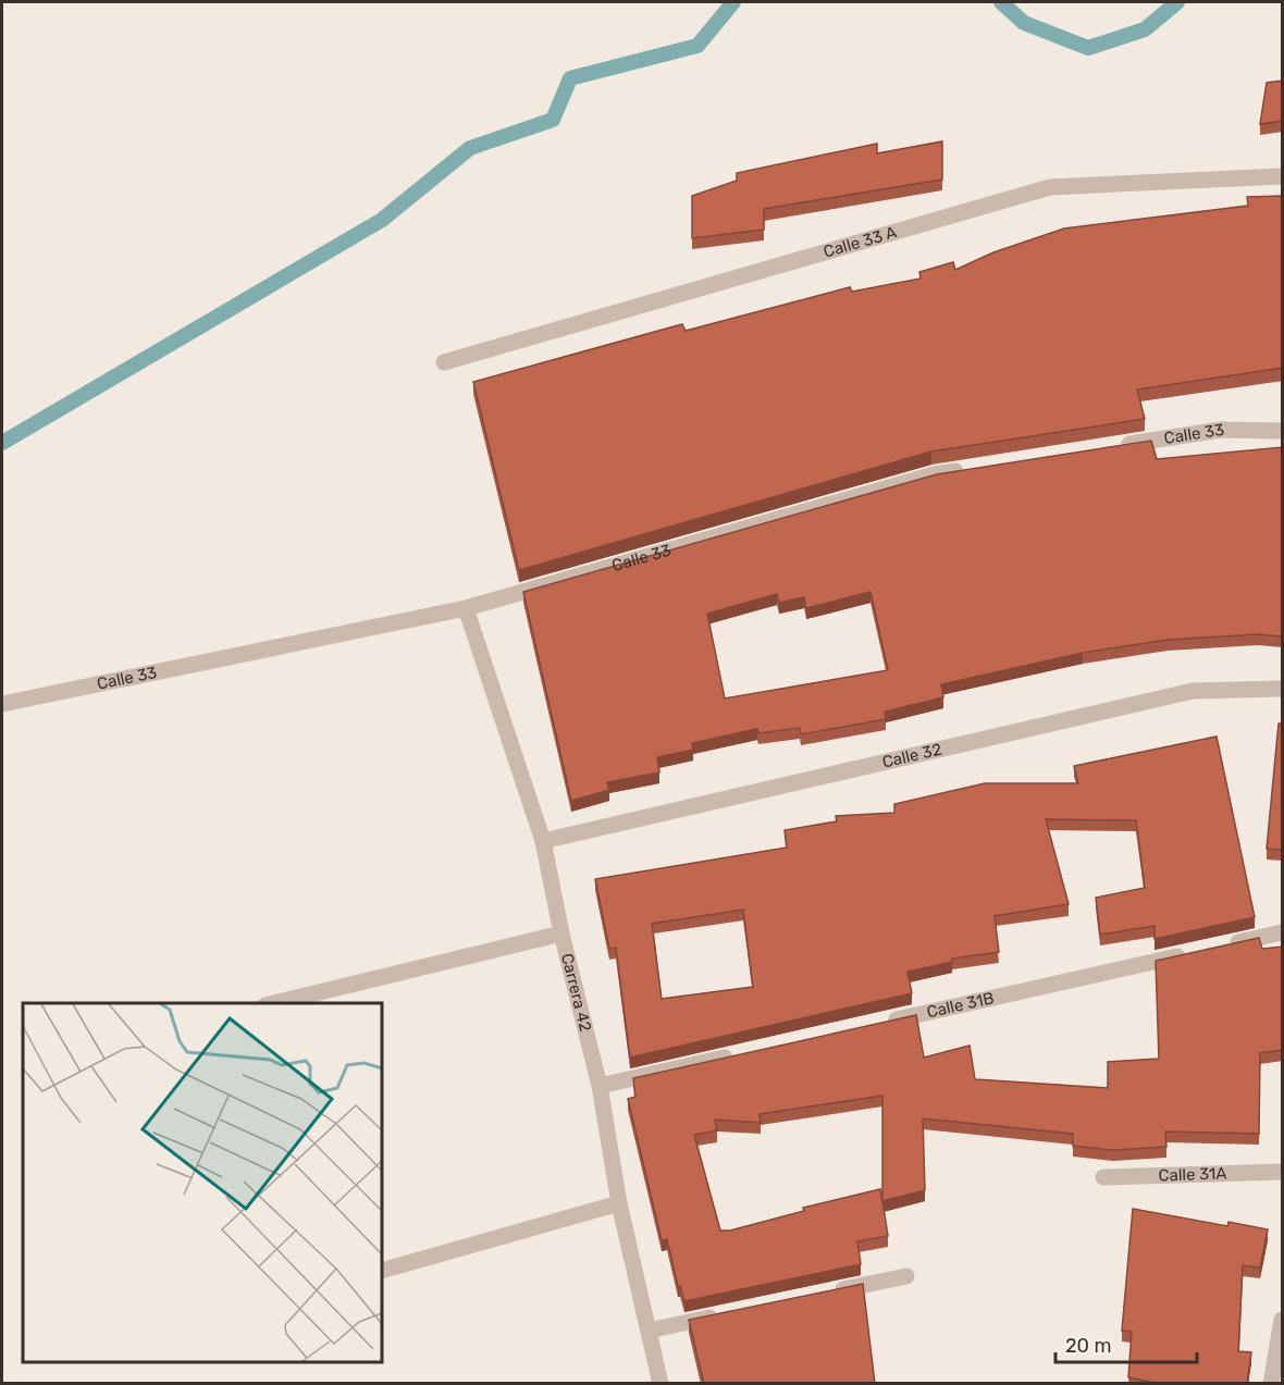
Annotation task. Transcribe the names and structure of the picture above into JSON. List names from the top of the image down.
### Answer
{
  "streets": {
    "street": [
      "Calle 33 A",
      "Calle 33",
      "Calle 32",
      "Carrera 42",
      "Calle 31B",
      "Calle 31A"
    ]
  },
  "crossings": [
    ["Calle 33", "Carrera 42"],
    ["Calle 32", "Carrera 42"]
  ],
  "scale_bar": "20 m"
}
